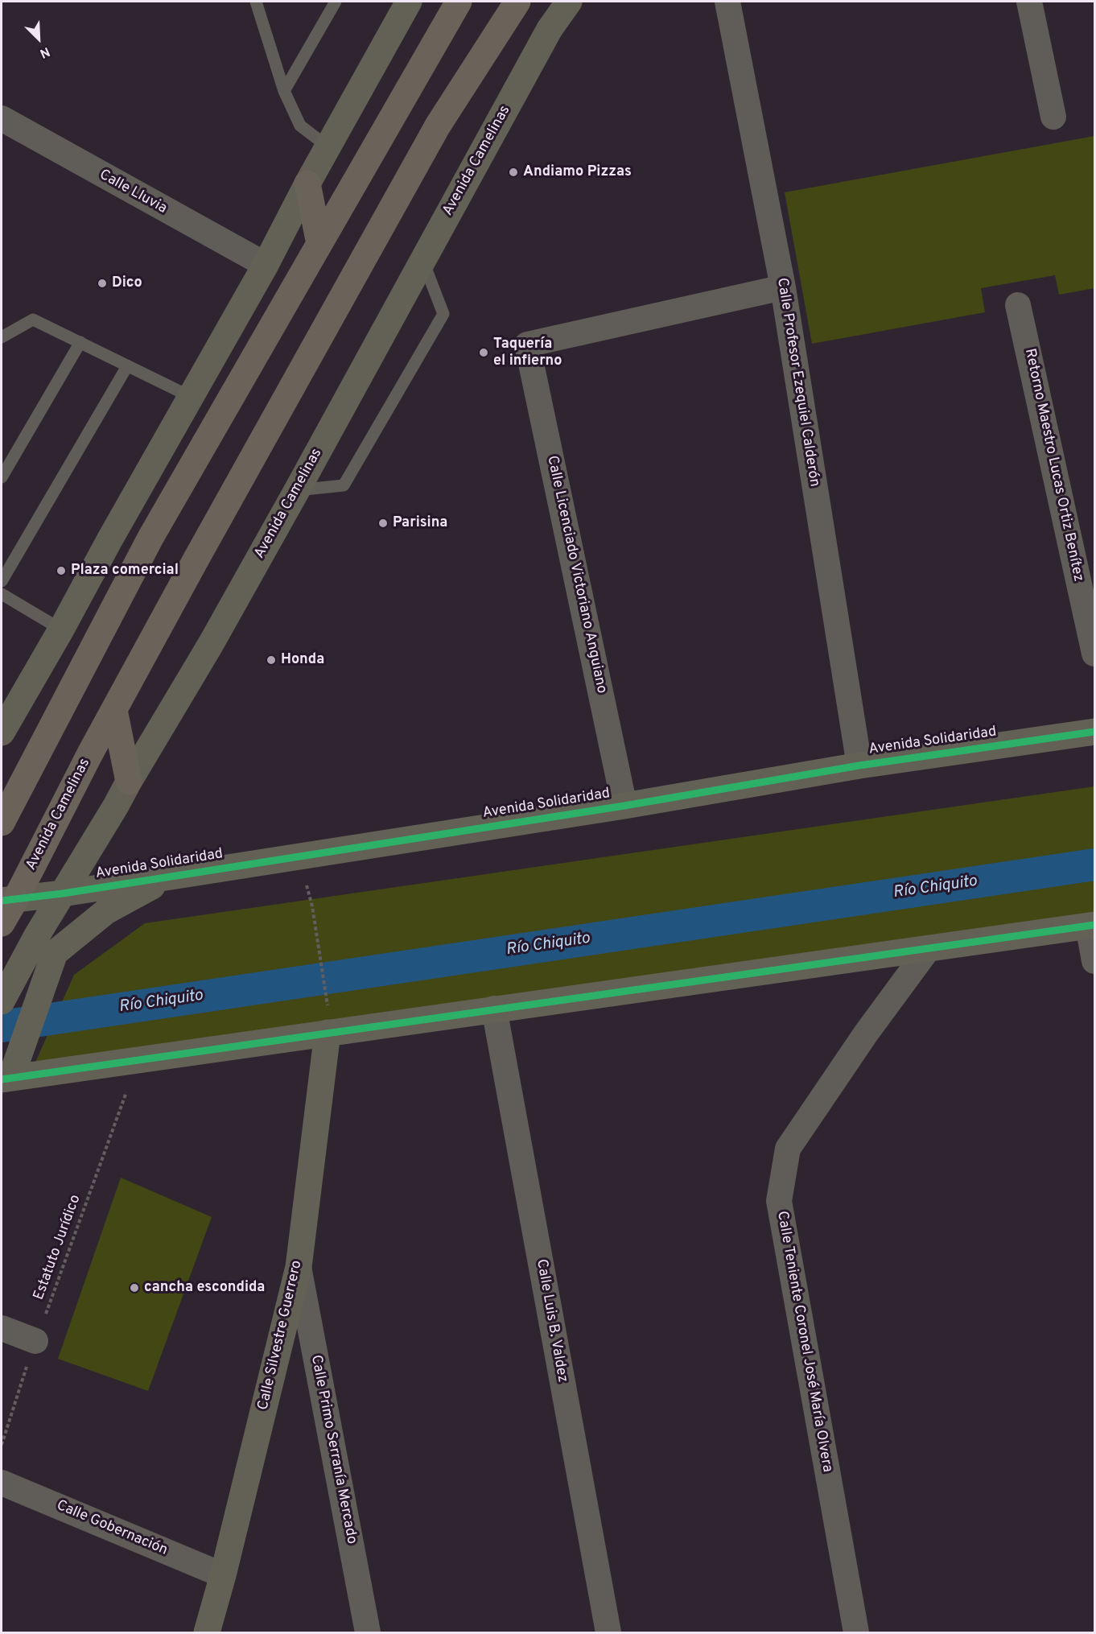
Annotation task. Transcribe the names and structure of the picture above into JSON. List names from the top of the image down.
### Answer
{
  "streets": {
    "highway": ["Avenida Camelinas"],
    "main road": ["Avenida Solidaridad", "Calle Silvestre Guerrero"],
    "street": [
      "Calle Lluvia",
      "Calle Profesor Ezequiel Calderón",
      "Retorno Maestro Lucas Ortiz Benítez",
      "Calle Licenciado Victoriano Anguiano",
      "Calle Luis B. Valdez",
      "Calle Teniente Coronel José María Olvera",
      "Calle Primo Serranía Mercado",
      "Calle Gobernación"
    ],
    "path": ["Estatuto Jurídico"]
  },
  "crossings": [
    ["Avenida Camelinas", "Avenida Solidaridad"],
    ["Calle Profesor Ezequiel Calderón", "Calle Licenciado Victoriano Anguiano"],
    ["Calle Profesor Ezequiel Calderón", "Avenida Solidaridad"],
    ["Calle Licenciado Victoriano Anguiano", "Avenida Solidaridad"],
    ["Calle Silvestre Guerrero", "Calle Primo Serranía Mercado"],
    ["Calle Silvestre Guerrero", "Calle Gobernación"]
  ],
  "water": ["Río Chiquito"],
  "places": [
    "Andiamo Pizzas",
    "Dico",
    "Taquería el infierno",
    "Parisina",
    "Plaza comercial",
    "Honda",
    "cancha escondida"
  ],
  "north": "bottom right"
}
